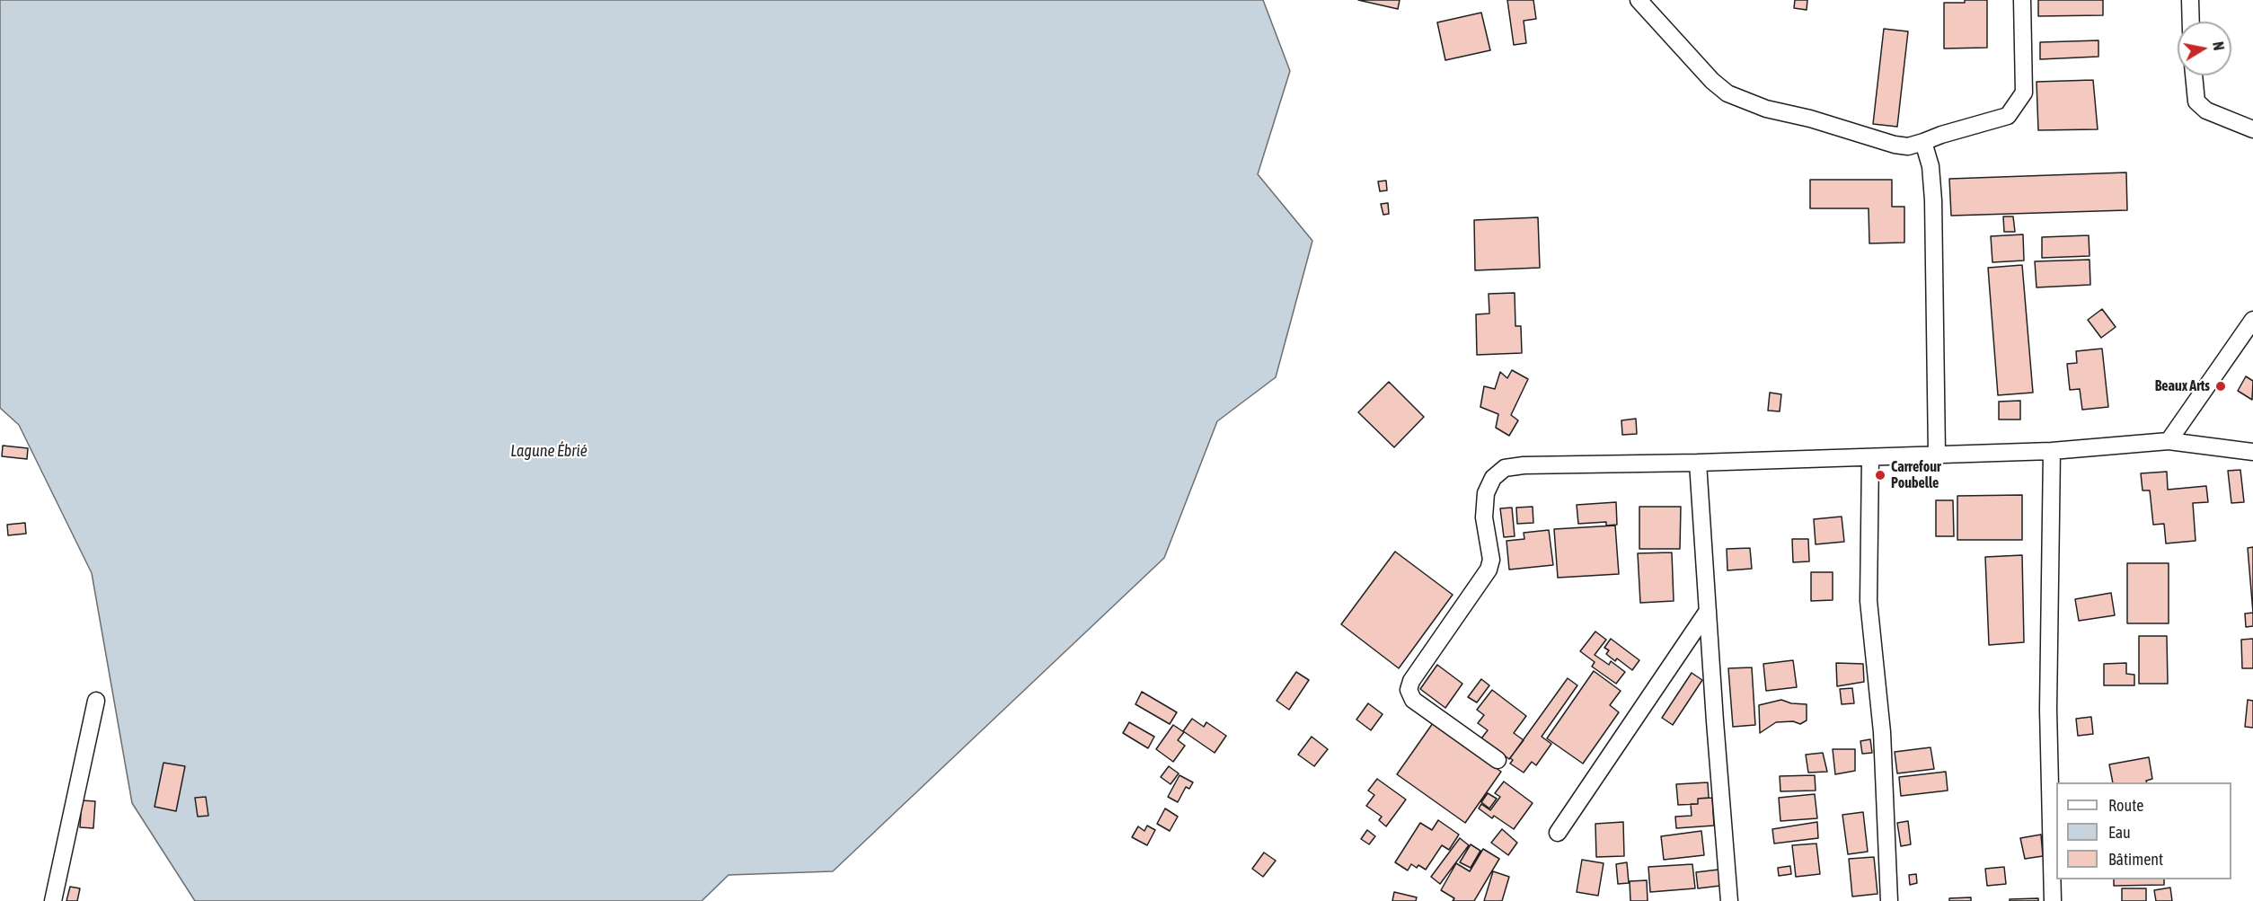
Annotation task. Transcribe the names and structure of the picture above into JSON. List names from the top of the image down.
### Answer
{
  "water": ["Lagune Ébrié"],
  "places": ["Beaux Arts", "Carrefour Poubelle"],
  "legend": ["Route", "Eau", "Bâtiment"],
  "north": "right"
}
